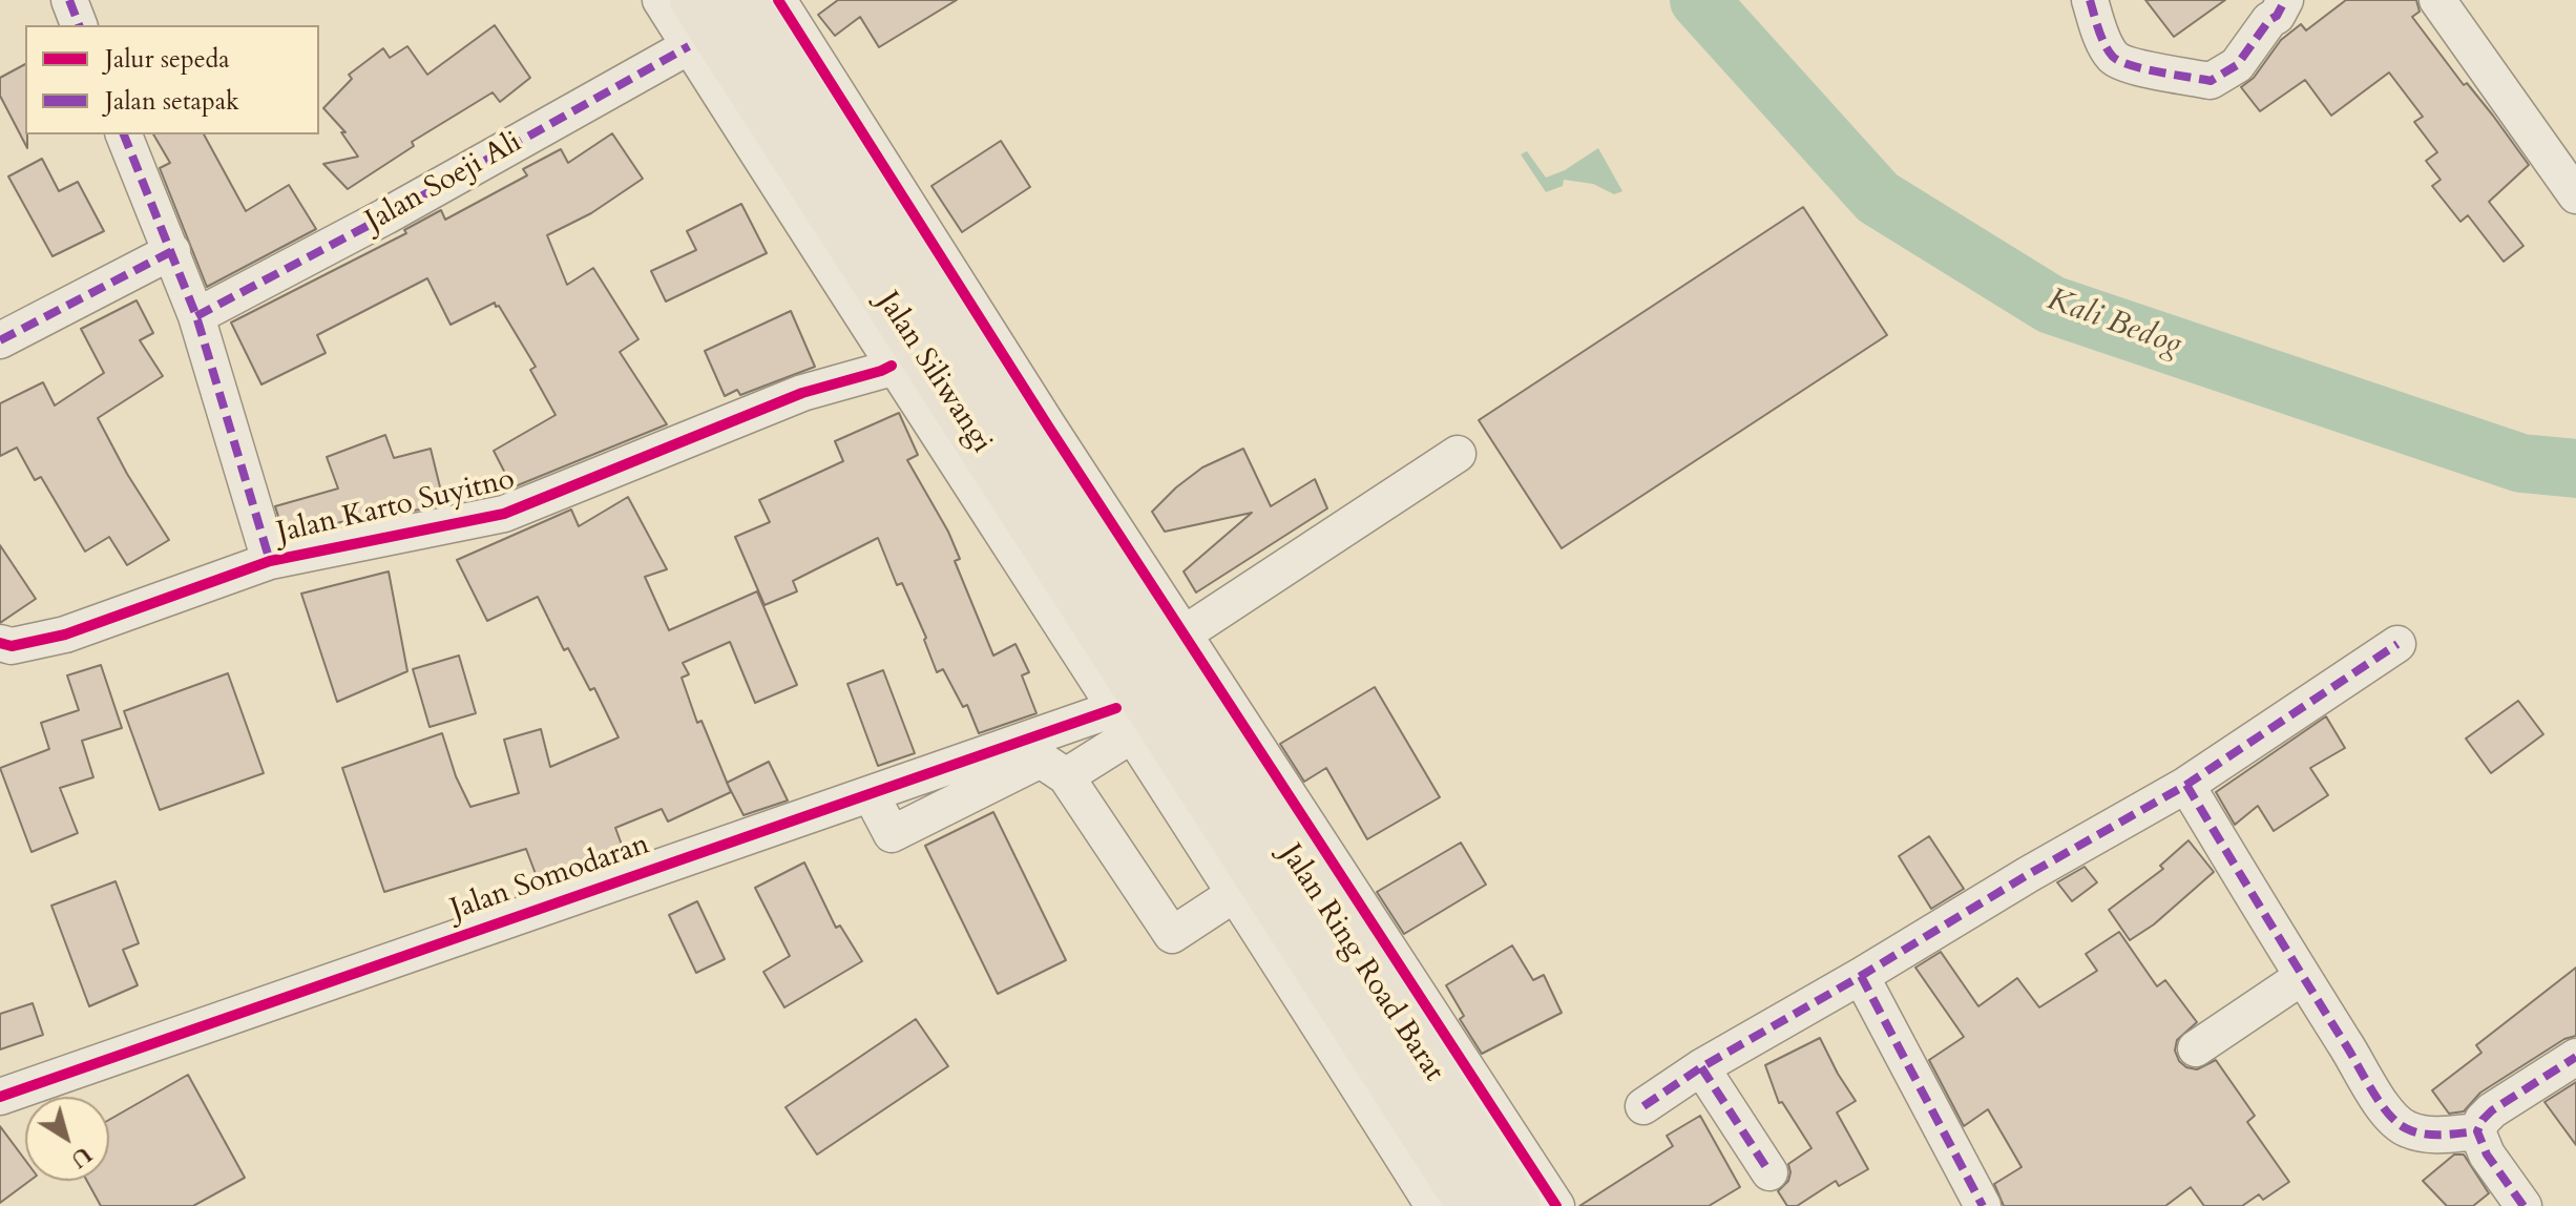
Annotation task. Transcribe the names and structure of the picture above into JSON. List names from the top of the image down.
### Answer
{
  "streets": {
    "highway": ["Jalan Siliwangi", "Jalan Ring Road Barat"],
    "street": ["Jalan Soeji Ali", "Jalan Karto Suyitno", "Jalan Somodaran"]
  },
  "crossings": [
    ["Jalan Siliwangi", "Jalan Somodaran"],
    ["Jalan Siliwangi", "Jalan Ring Road Barat"],
    ["Jalan Somodaran", "Jalan Ring Road Barat"]
  ],
  "water": ["Kali Bedog"],
  "legend": ["Jalur sepeda", "Jalan setapak"],
  "north": "bottom right"
}
